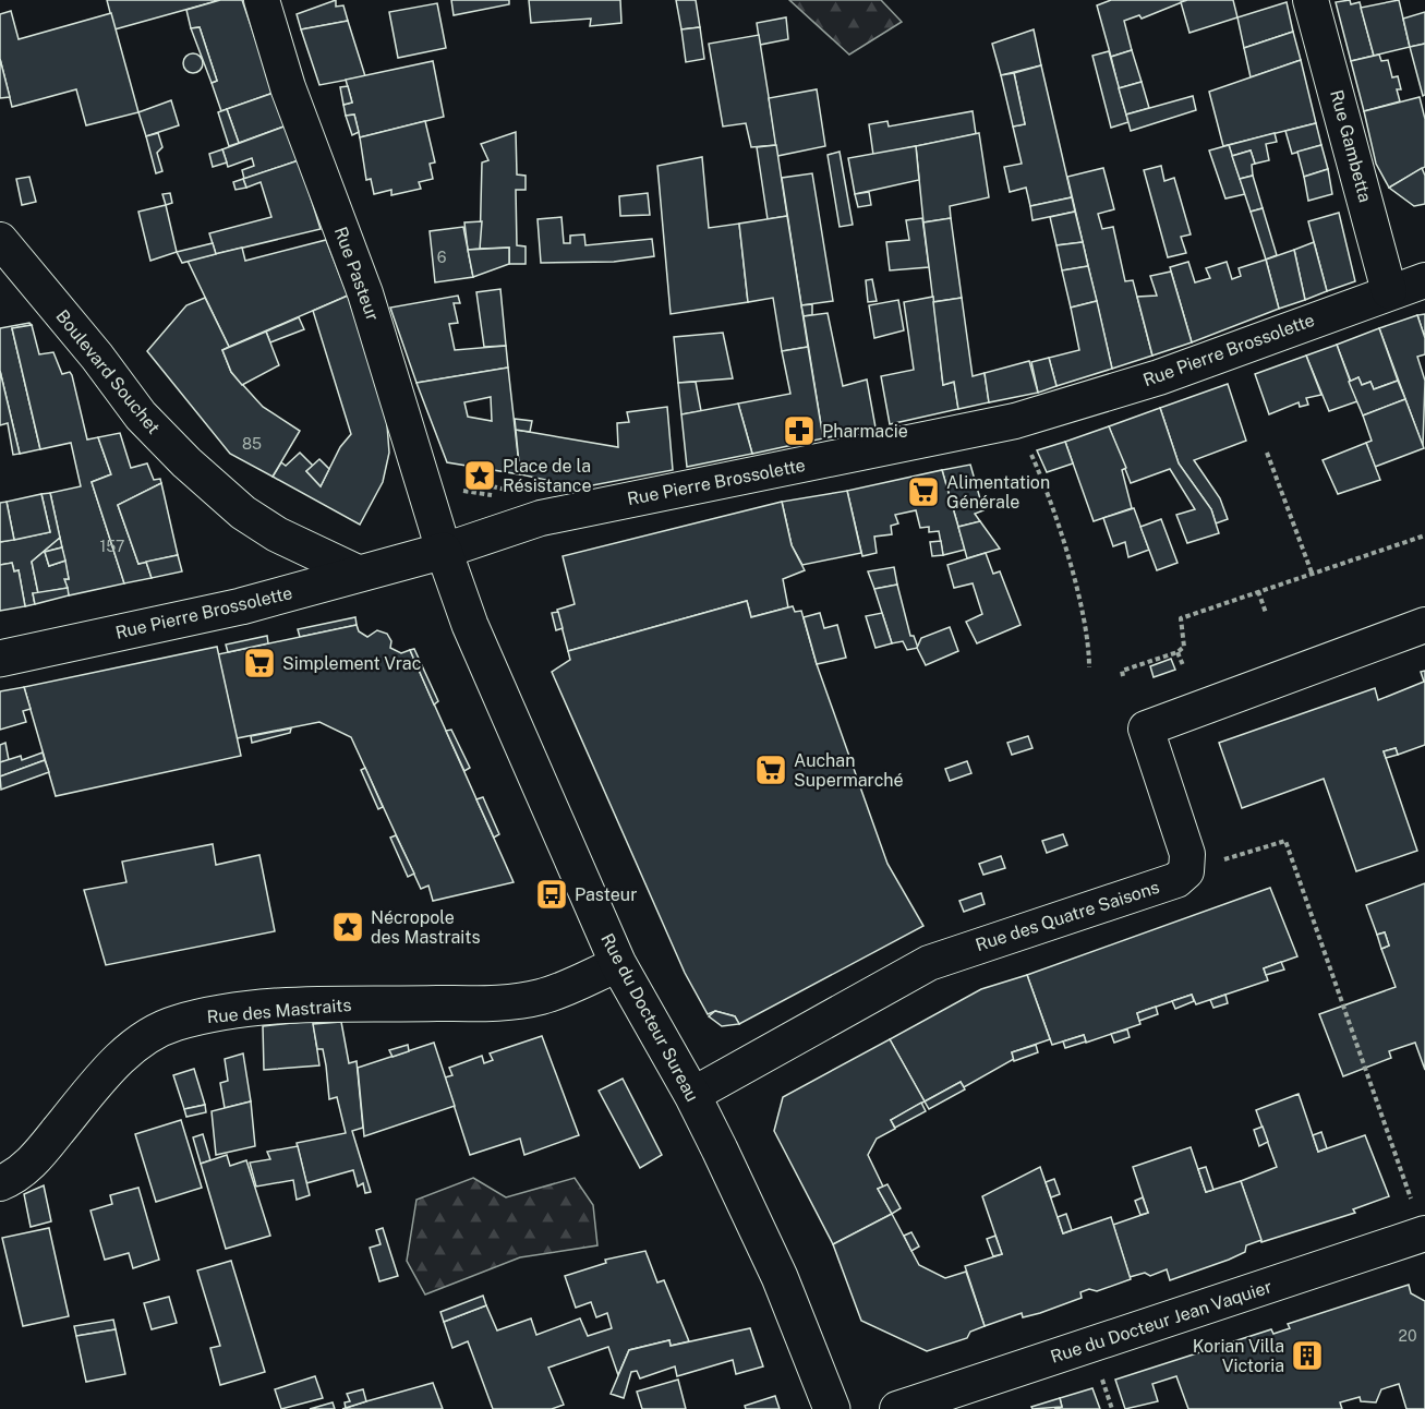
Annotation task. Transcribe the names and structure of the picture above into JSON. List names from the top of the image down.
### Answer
{
  "streets": {
    "street": [
      "Rue Gambetta",
      "Rue Pasteur",
      "Rue Pierre Brossolette",
      "Boulevard Souchet",
      "Rue des Quatre Saisons",
      "Rue des Mastraits",
      "Rue du Docteur Sureau",
      "Rue du Docteur Jean Vaquier"
    ]
  },
  "crossings": [
    ["Rue Gambetta", "Rue Pierre Brossolette"],
    ["Rue Pasteur", "Rue Pierre Brossolette"],
    ["Rue Pasteur", "Rue du Docteur Sureau"],
    ["Rue Pierre Brossolette", "Boulevard Souchet"],
    ["Rue Pierre Brossolette", "Rue du Docteur Sureau"],
    ["Rue des Quatre Saisons", "Rue du Docteur Sureau"],
    ["Rue des Mastraits", "Rue du Docteur Sureau"]
  ],
  "places": {
    "pharmacy": ["Pharmacie"],
    "place": ["Place de la Résistance", "Nécropole des Mastraits"],
    "supermarket": ["Alimentation Générale", "Simplement Vrac", "Auchan Supermarché"],
    "bus stop": ["Pasteur"],
    "building": ["Korian Villa Victoria"]
  },
  "house_numbers": [
    "6",
    "85",
    "157",
    "20"
  ]
}
